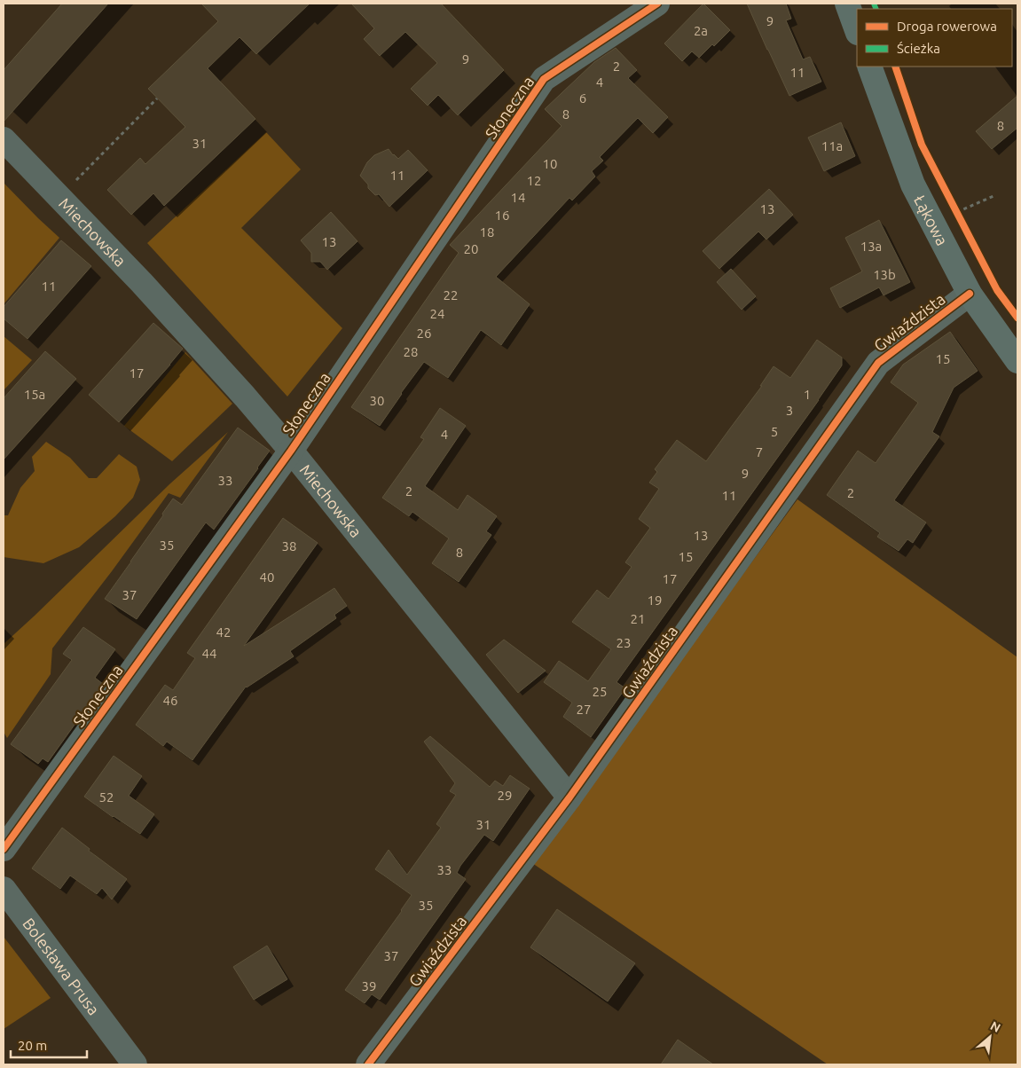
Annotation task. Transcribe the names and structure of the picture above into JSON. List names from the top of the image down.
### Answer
{
  "streets": {
    "main road": ["Łąkowa"],
    "street": [
      "Słoneczna",
      "Miechowska",
      "Gwiaździsta",
      "Bolesława Prusa"
    ]
  },
  "crossings": [
    ["Słoneczna", "Miechowska"],
    ["Łąkowa", "Gwiaździsta"],
    ["Miechowska", "Gwiaździsta"]
  ],
  "house_numbers": [
    "9",
    "2a",
    "9",
    "2",
    "11",
    "4",
    "6",
    "8",
    "8",
    "31",
    "11a",
    "10",
    "11",
    "12",
    "14",
    "13",
    "16",
    "18",
    "13",
    "13a",
    "20",
    "13b",
    "11",
    "22",
    "24",
    "26",
    "28",
    "15",
    "17",
    "15a",
    "1",
    "30",
    "3",
    "5",
    "4",
    "7",
    "9",
    "33",
    "2",
    "2",
    "11",
    "13",
    "35",
    "38",
    "8",
    "15",
    "40",
    "17",
    "37",
    "19",
    "21",
    "42",
    "23",
    "44",
    "25",
    "46",
    "27",
    "29",
    "52",
    "31",
    "33",
    "35",
    "37",
    "39"
  ],
  "legend": ["Droga rowerowa", "Ścieżka"],
  "scale_bar": "20 m",
  "north": "top right"
}
